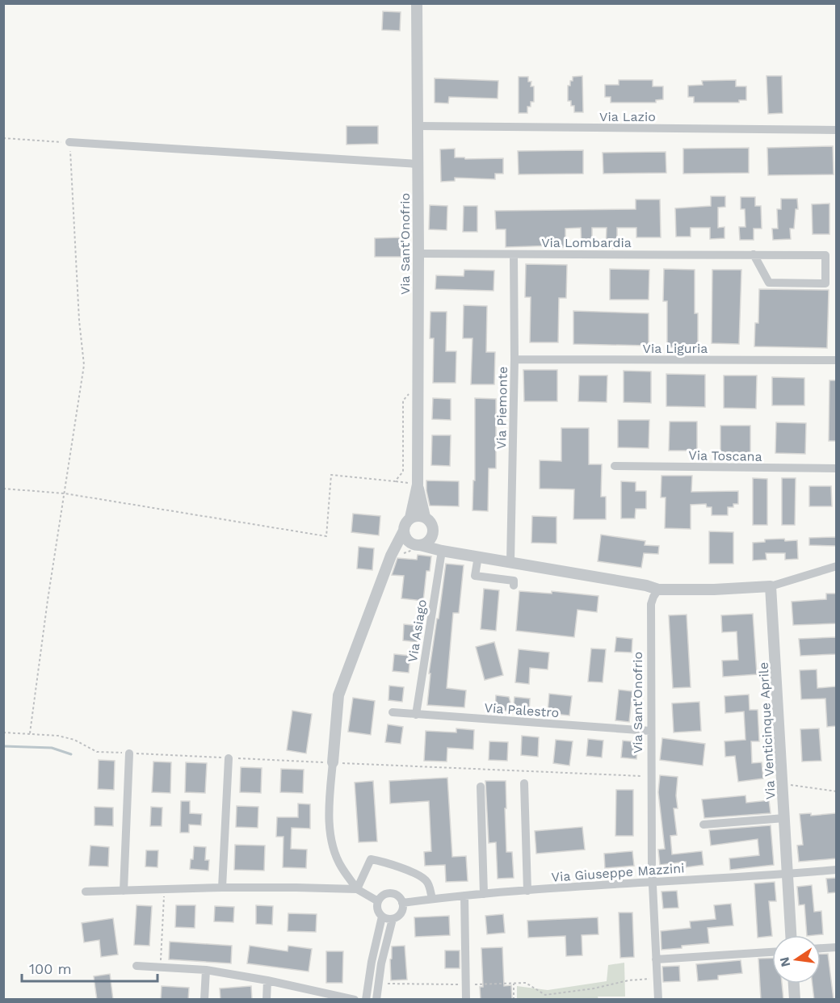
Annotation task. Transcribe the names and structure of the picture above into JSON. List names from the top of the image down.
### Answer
{
  "streets": {
    "street": [
      "Via Lazio",
      "Via Lombardia",
      "Via Sant'Onofrio",
      "Via Liguria",
      "Via Piemonte",
      "Via Toscana",
      "Via Asiago",
      "Via Palestro",
      "Via Venticinque Aprile",
      "Via Giuseppe Mazzini"
    ]
  },
  "crossings": [
    ["Via Lazio", "Via Sant'Onofrio"],
    ["Via Lombardia", "Via Sant'Onofrio"],
    ["Via Lombardia", "Via Piemonte"],
    ["Via Sant'Onofrio", "Via Asiago"],
    ["Via Sant'Onofrio", "Via Palestro"],
    ["Via Sant'Onofrio", "Via Giuseppe Mazzini"],
    ["Via Liguria", "Via Piemonte"],
    ["Via Asiago", "Via Palestro"],
    ["Via Venticinque Aprile", "Via Giuseppe Mazzini"]
  ],
  "scale_bar": "100 m",
  "north": "left"
}
